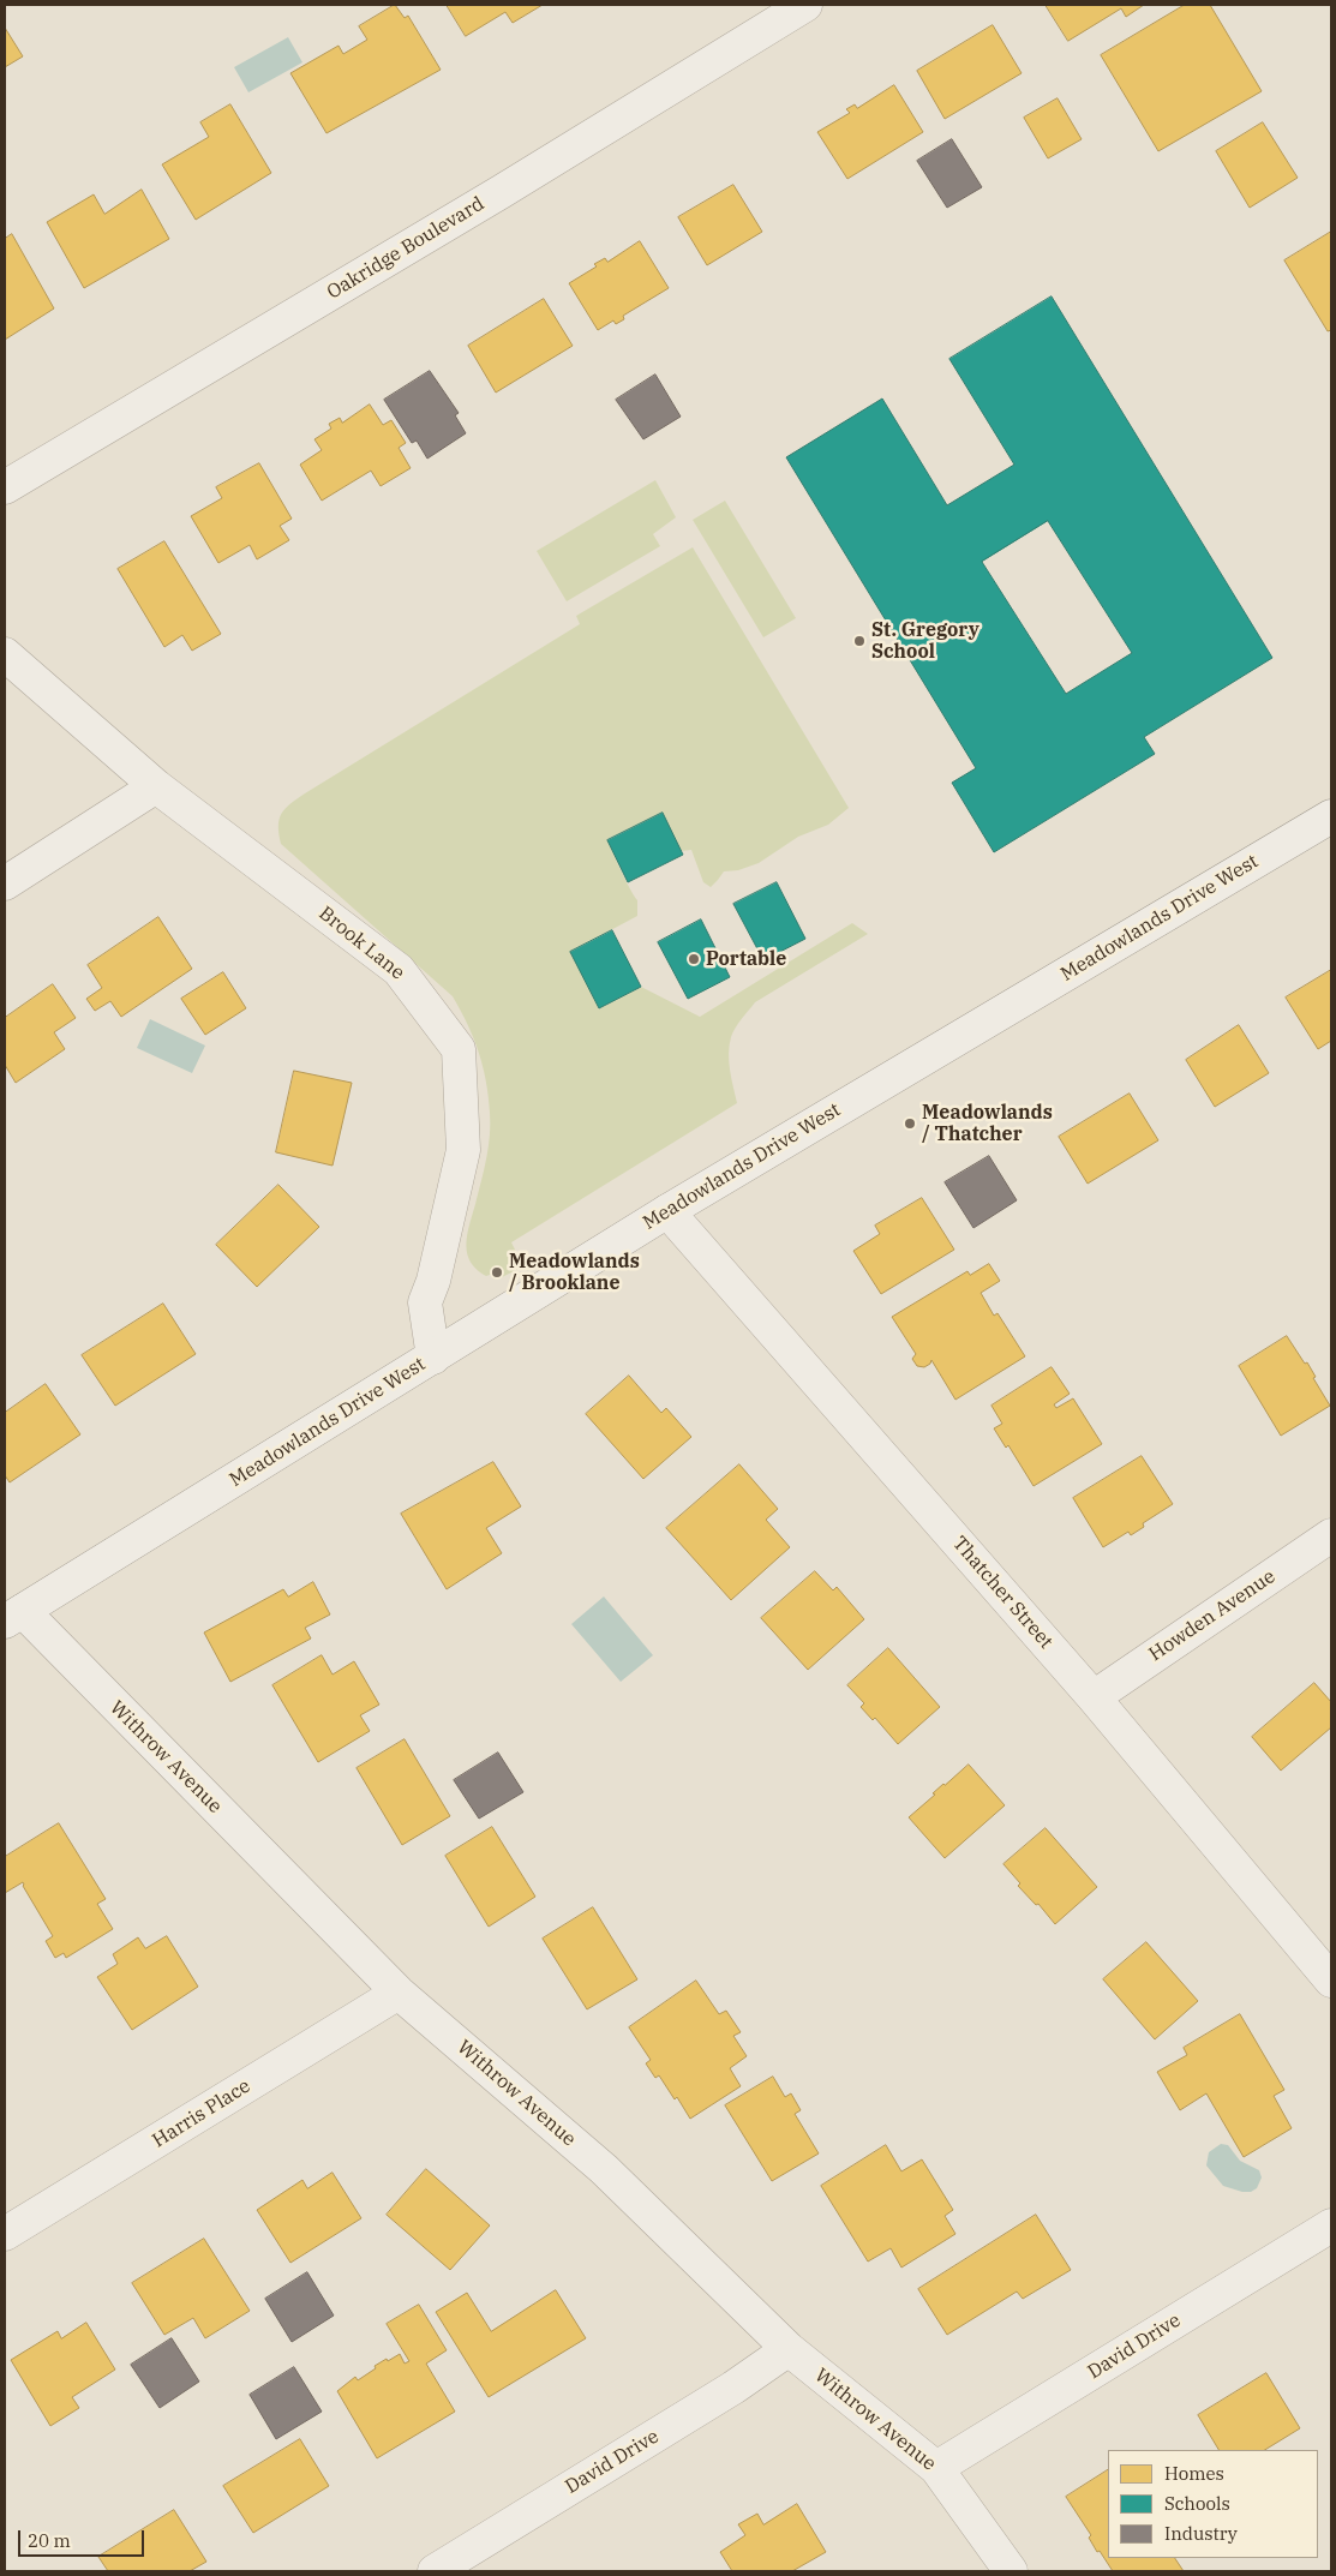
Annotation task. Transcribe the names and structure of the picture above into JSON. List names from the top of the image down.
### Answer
{
  "streets": {
    "street": [
      "Oakridge Boulevard",
      "Meadowlands Drive West",
      "Brook Lane",
      "Thatcher Street",
      "Howden Avenue",
      "Withrow Avenue",
      "Harris Place",
      "David Drive"
    ]
  },
  "crossings": [
    ["Meadowlands Drive West", "Brook Lane"],
    ["Meadowlands Drive West", "Thatcher Street"],
    ["Meadowlands Drive West", "Withrow Avenue"],
    ["Thatcher Street", "Howden Avenue"],
    ["Withrow Avenue", "Harris Place"],
    ["Withrow Avenue", "David Drive"]
  ],
  "places": [
    "St. Gregory School",
    "Portable",
    "Meadowlands / Thatcher",
    "Meadowlands / Brooklane"
  ],
  "legend": ["Homes", "Schools", "Industry"],
  "scale_bar": "20 m"
}
